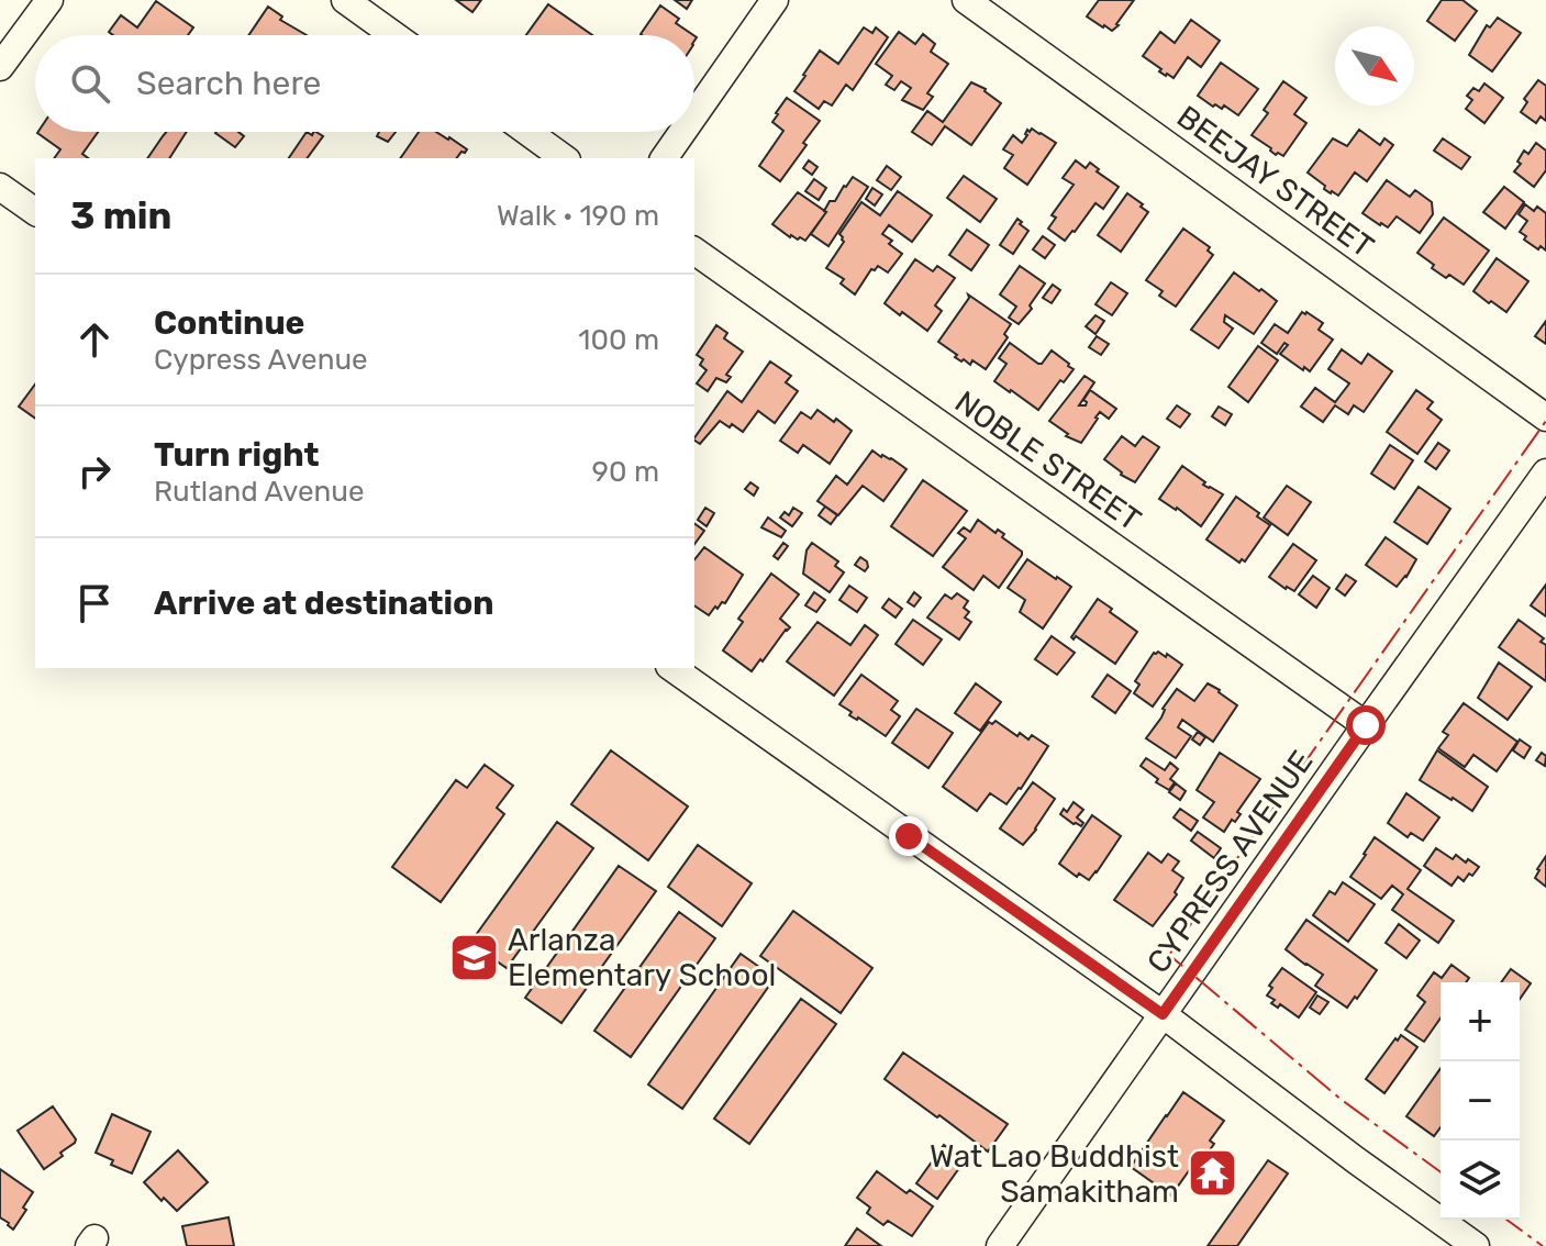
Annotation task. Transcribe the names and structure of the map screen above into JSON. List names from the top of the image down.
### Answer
{
  "streets": {
    "street": ["BEEJAY STREET", "NOBLE STREET", "CYPRESS AVENUE"]
  },
  "crossings": [
    ["NOBLE STREET", "CYPRESS AVENUE"]
  ],
  "places": {
    "school or university": ["Arlanza Elementary School"],
    "temple": ["Wat Lao Buddhist Samakitham"]
  },
  "north": "bottom right",
  "page": {
    "search": "Search here",
    "heading": ["3 min", "Walk · 190 m"],
    "list": [
      ["Continue", "Cypress Avenue", "100 m"],
      ["Turn right", "Rutland Avenue", "90 m"],
      "Arrive at destination"
    ],
    "map_buttons": ["+", "−"]
  }
}
